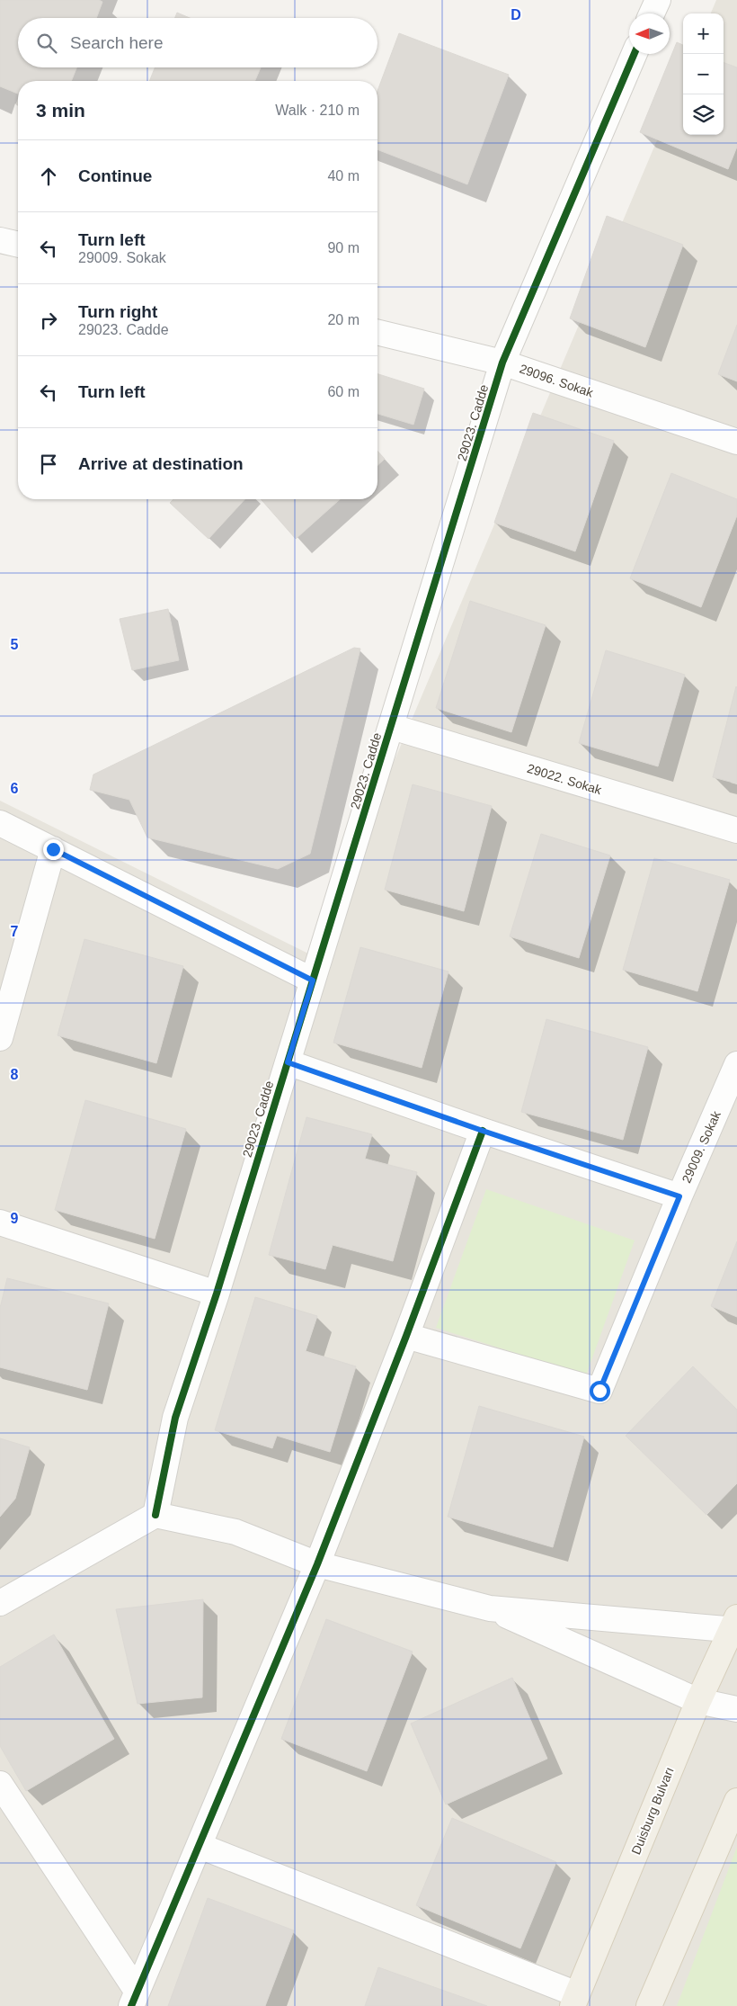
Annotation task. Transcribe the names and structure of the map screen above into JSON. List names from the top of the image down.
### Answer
{
  "streets": {
    "main road": ["Duisburg Bulvarı"],
    "street": [
      "29096. Sokak",
      "29023. Cadde",
      "29022. Sokak",
      "29009. Sokak"
    ]
  },
  "crossings": [
    ["29096. Sokak", "29023. Cadde"],
    ["29023. Cadde", "29022. Sokak"],
    ["29023. Cadde", "29009. Sokak"]
  ],
  "north": "left",
  "page": {
    "map_buttons": ["+", "−"],
    "search": "Search here",
    "heading": ["3 min", "Walk · 210 m"],
    "list": [
      ["Continue", "40 m"],
      ["Turn left", "29009. Sokak", "90 m"],
      ["Turn right", "29023. Cadde", "20 m"],
      ["Turn left", "60 m"],
      "Arrive at destination"
    ]
  },
  "grid": {
    "columns": ["D"],
    "rows": [
      "5",
      "6",
      "7",
      "8",
      "9"
    ]
  }
}
